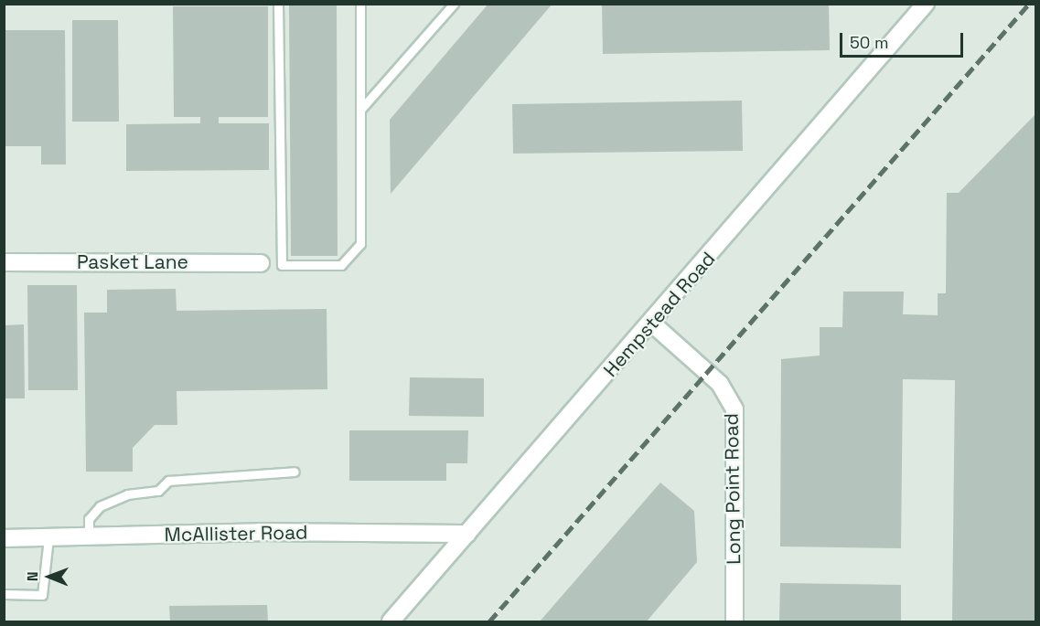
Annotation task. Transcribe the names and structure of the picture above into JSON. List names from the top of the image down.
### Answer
{
  "streets": {
    "main road": [
      "Pasket Lane",
      "Hempstead Road",
      "Long Point Road",
      "McAllister Road"
    ]
  },
  "crossings": [
    ["Hempstead Road", "Long Point Road"],
    ["Hempstead Road", "McAllister Road"]
  ],
  "scale_bar": "50 m",
  "north": "left"
}
